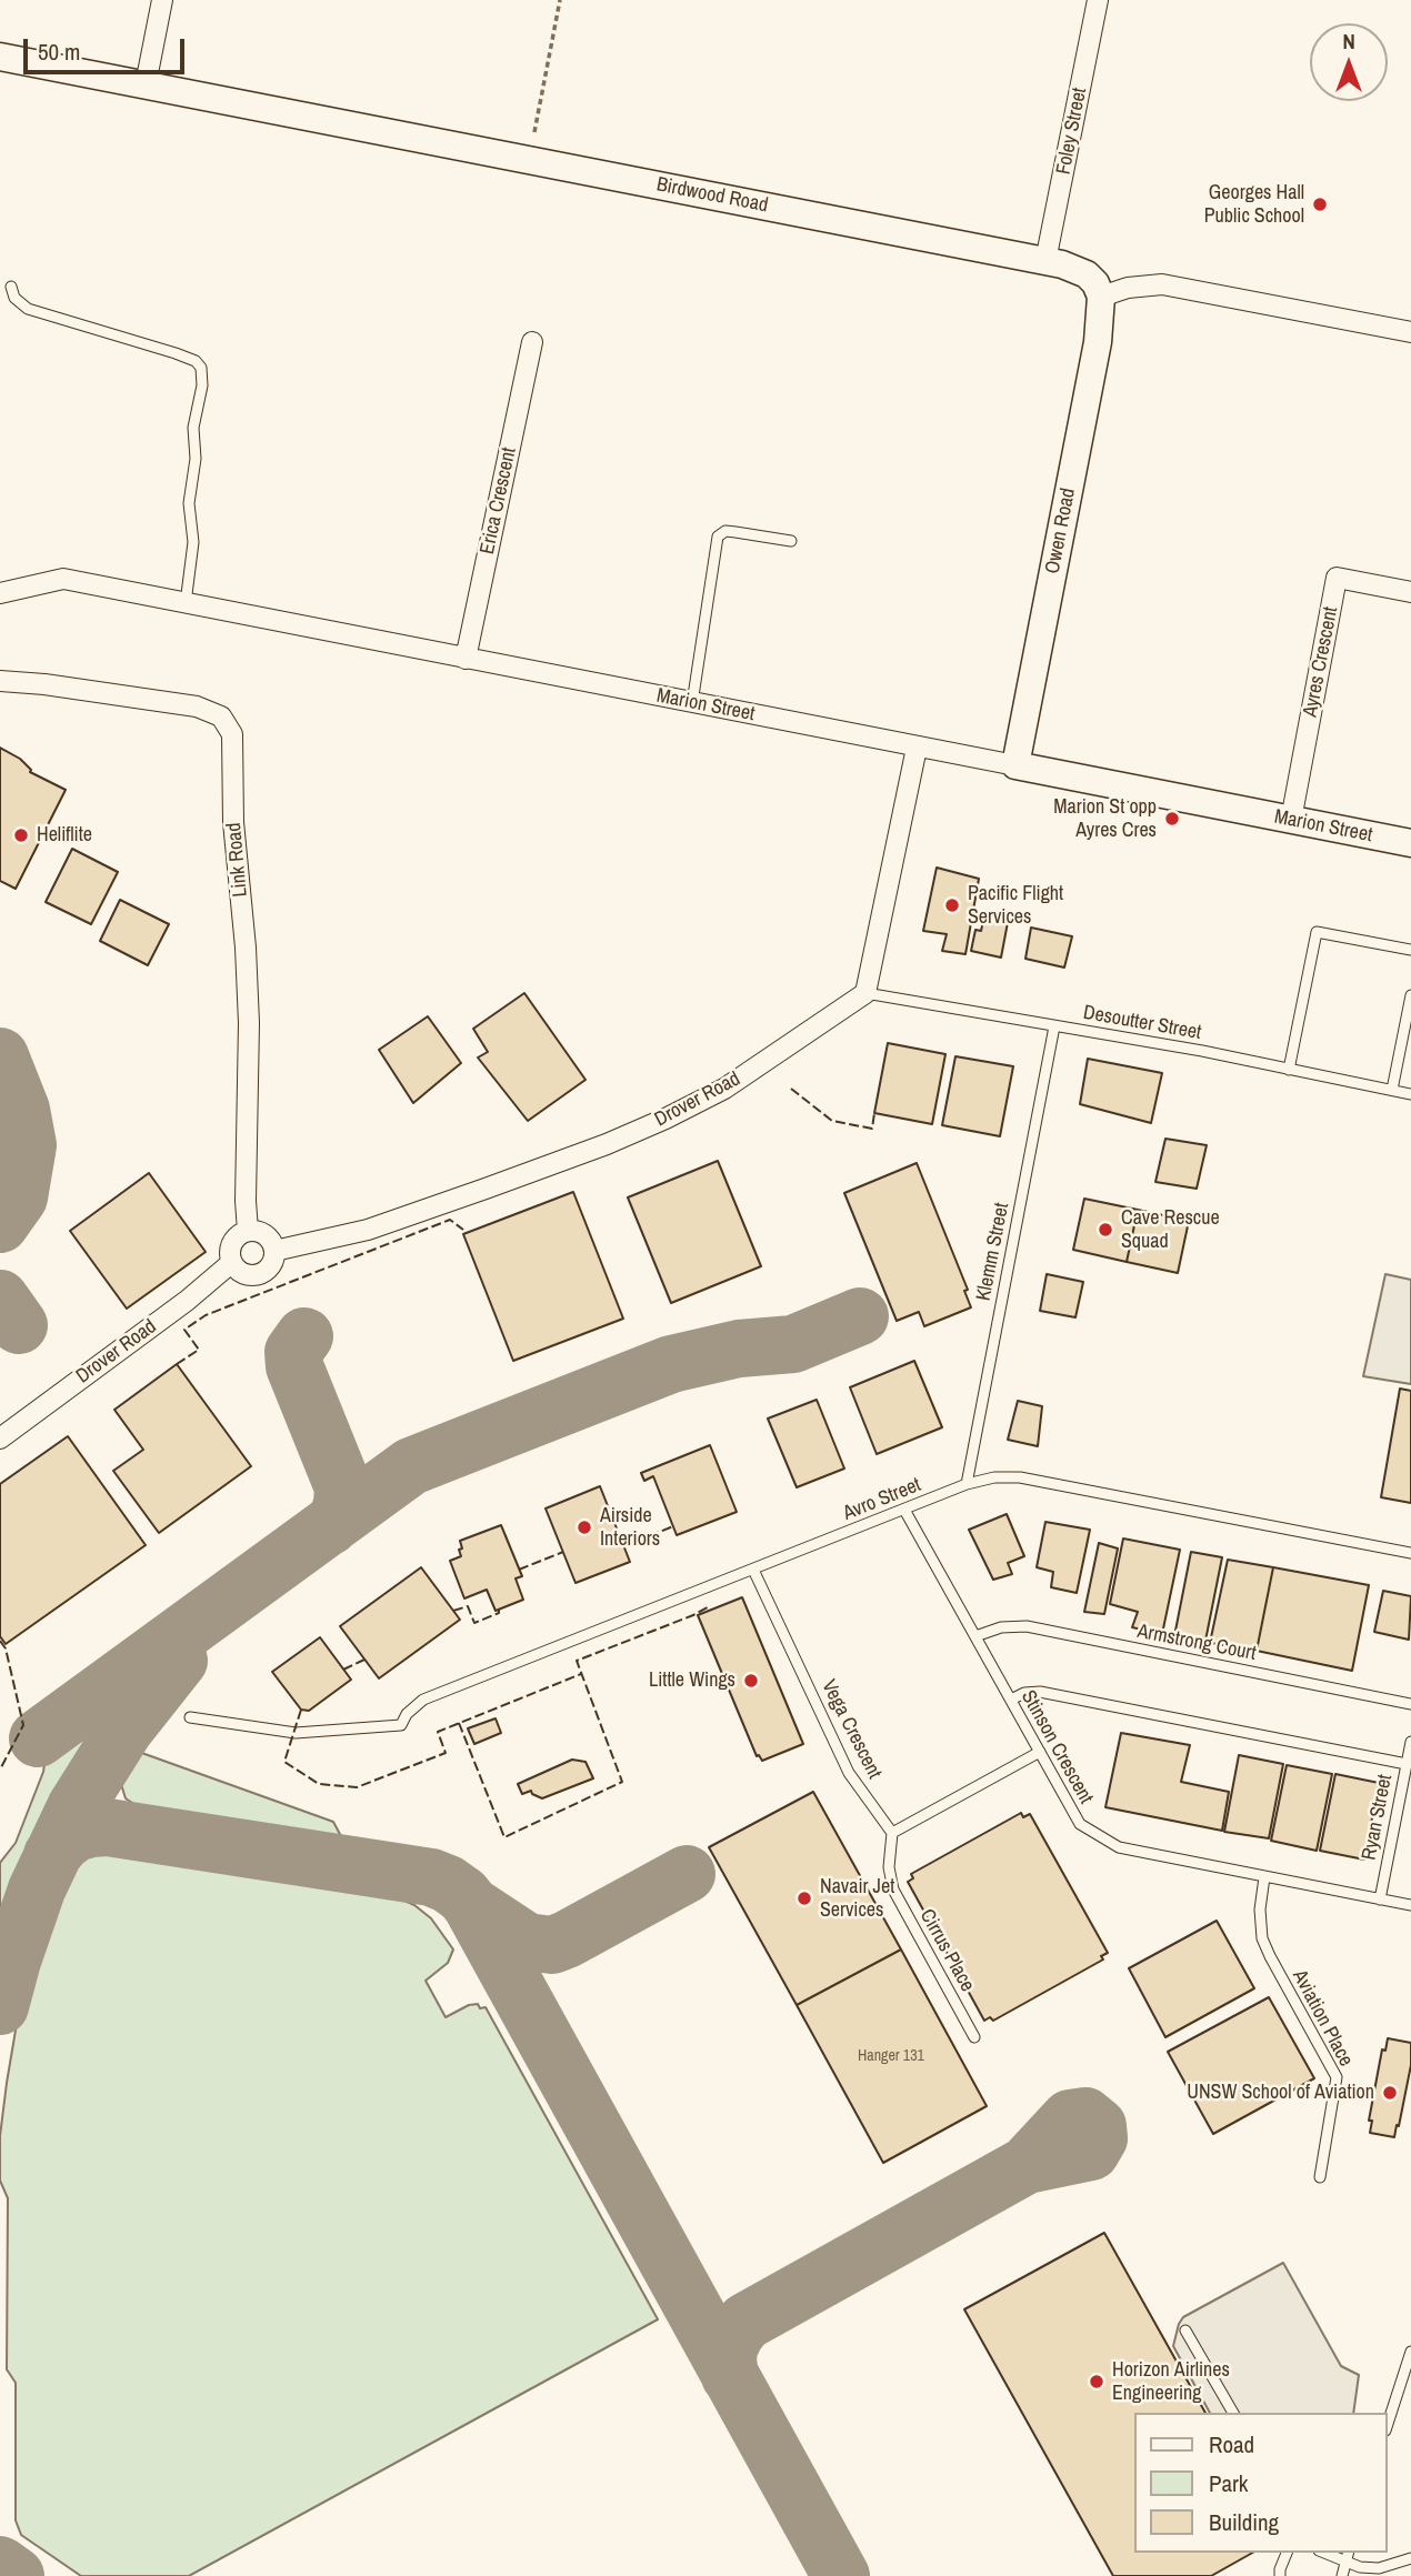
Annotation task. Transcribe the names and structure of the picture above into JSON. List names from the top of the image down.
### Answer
{
  "streets": {
    "main road": ["Birdwood Road", "Owen Road", "Marion Street"],
    "street": [
      "Foley Street",
      "Erica Crescent",
      "Ayres Crescent",
      "Link Road",
      "Drover Road"
    ],
    "lane": [
      "Desoutter Street",
      "Klemm Street",
      "Avro Street",
      "Armstrong Court",
      "Vega Crescent",
      "Stinson Crescent",
      "Ryan Street",
      "Cirrus Place",
      "Aviation Place"
    ]
  },
  "crossings": [
    ["Foley Street", "Birdwood Road"],
    ["Birdwood Road", "Owen Road"],
    ["Erica Crescent", "Marion Street"],
    ["Owen Road", "Marion Street"],
    ["Ayres Crescent", "Marion Street"],
    ["Link Road", "Drover Road"],
    ["Desoutter Street", "Drover Road"],
    ["Desoutter Street", "Klemm Street"],
    ["Klemm Street", "Avro Street"],
    ["Avro Street", "Vega Crescent"],
    ["Avro Street", "Stinson Crescent"],
    ["Armstrong Court", "Stinson Crescent"],
    ["Vega Crescent", "Cirrus Place"],
    ["Stinson Crescent", "Ryan Street"],
    ["Stinson Crescent", "Aviation Place"]
  ],
  "places": [
    "Georges Hall Public School",
    "Marion St opp Ayres Cres",
    "Heliflite",
    "Pacific Flight Services",
    "Cave Rescue Squad",
    "Airside Interiors",
    "Little Wings",
    "Navair Jet Services",
    "UNSW School of Aviation",
    "Horizon Airlines Engineering"
  ],
  "house_numbers": ["Hanger 131"],
  "legend": ["Road", "Park", "Building"],
  "scale_bar": "50 m",
  "north": "top"
}
